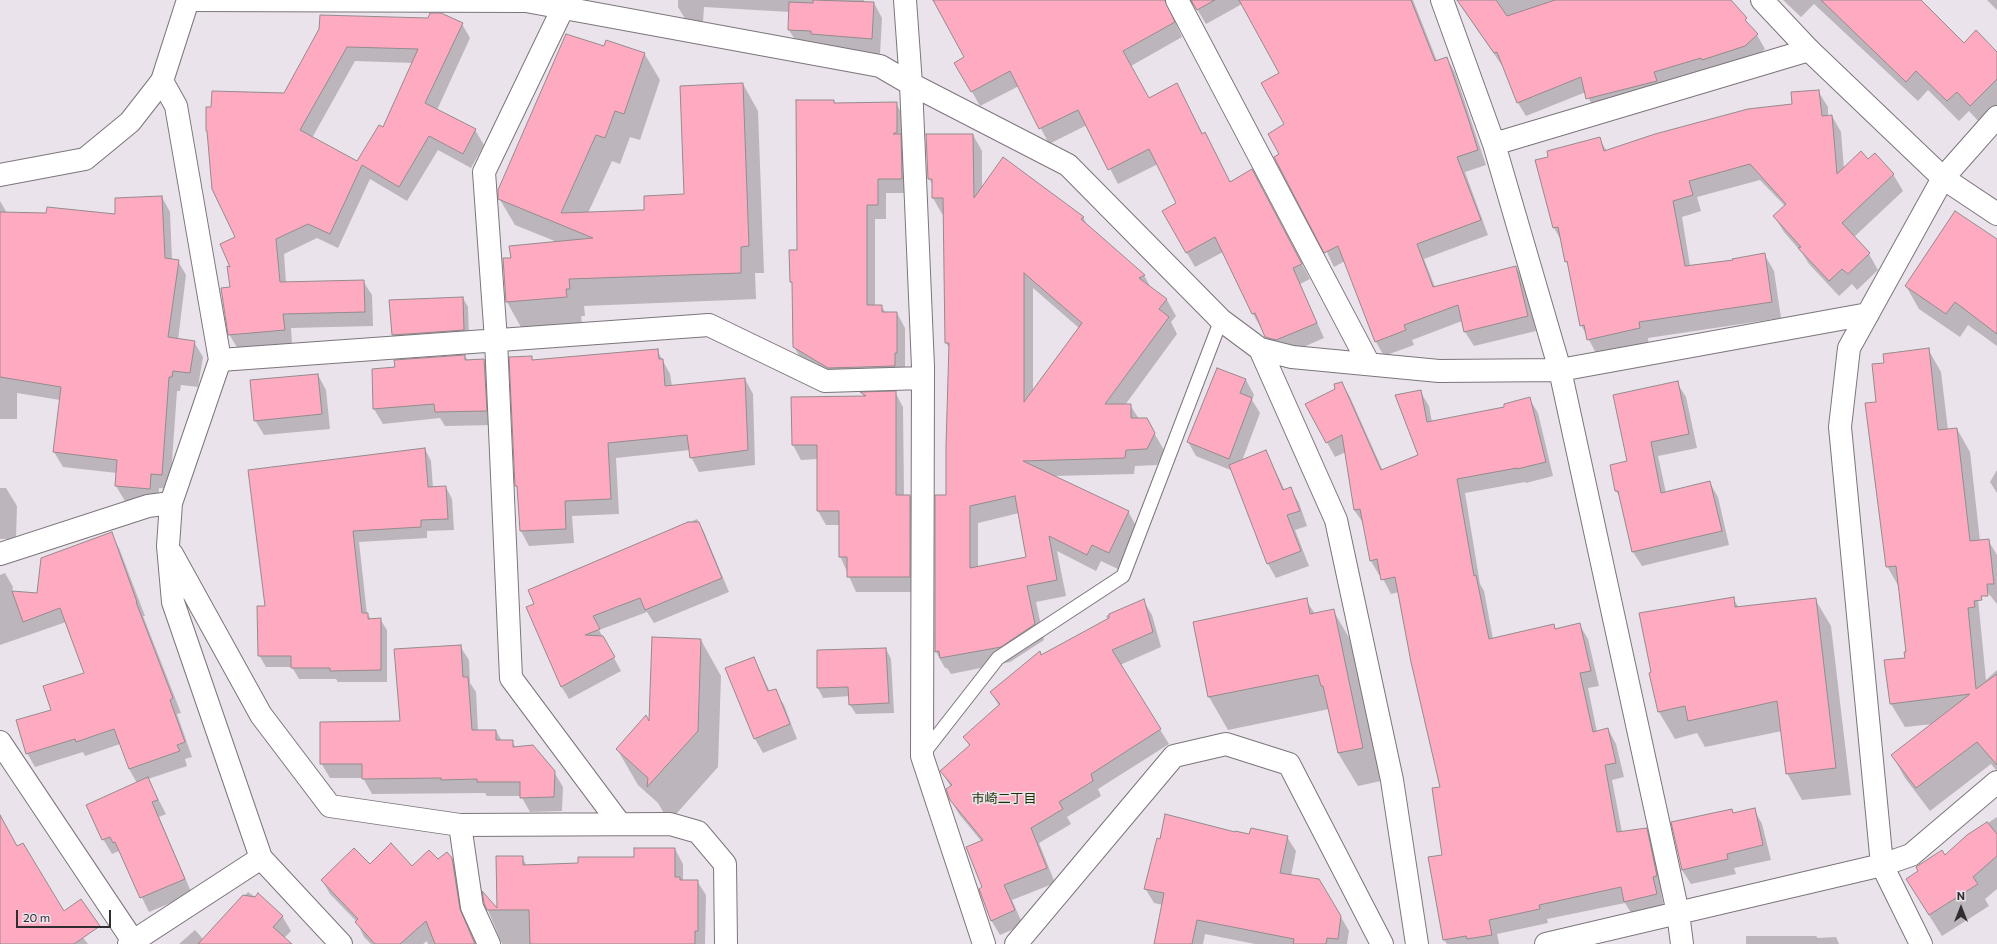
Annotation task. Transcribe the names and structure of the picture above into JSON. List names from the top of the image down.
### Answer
{
  "districts": ["市崎二丁目"],
  "scale_bar": "20 m",
  "north": "top"
}
